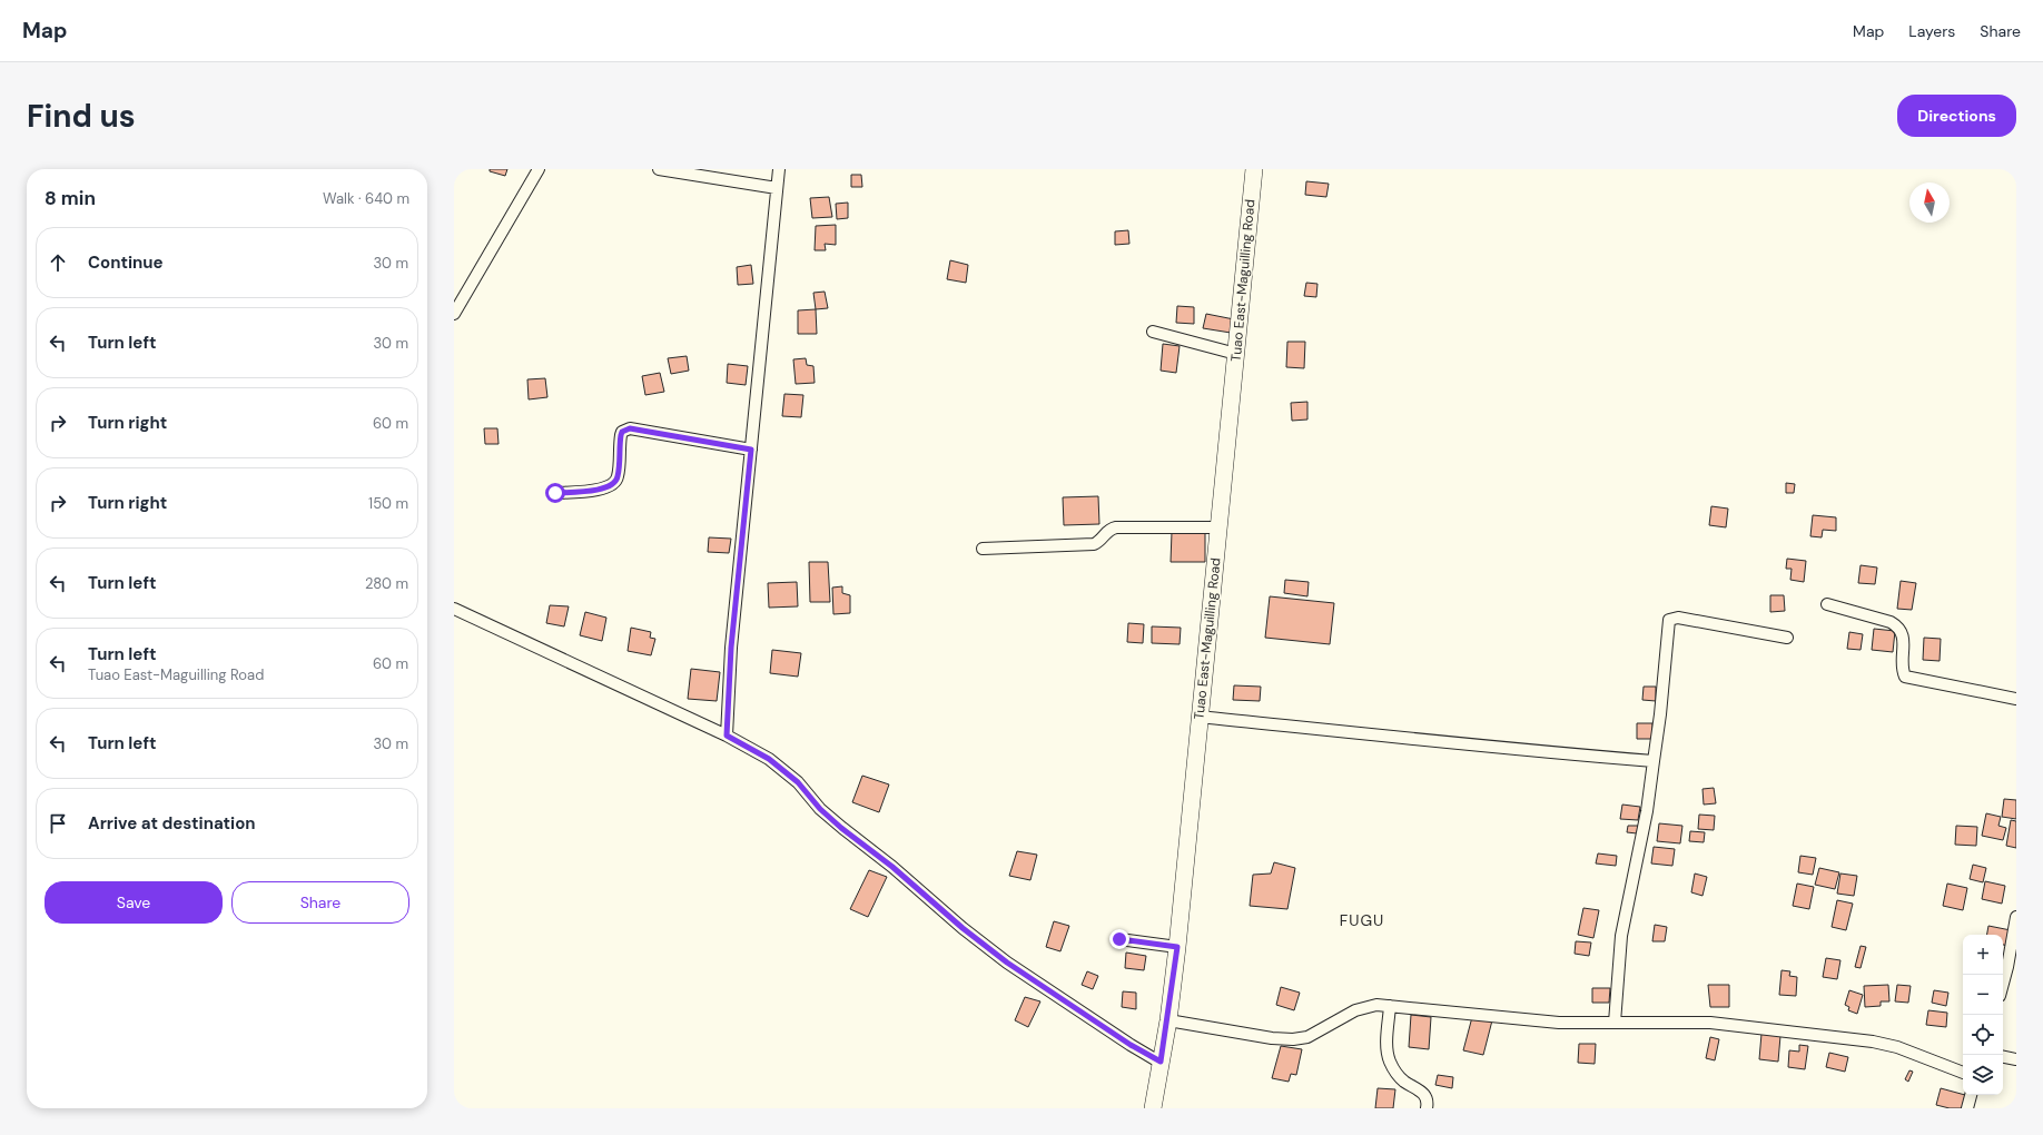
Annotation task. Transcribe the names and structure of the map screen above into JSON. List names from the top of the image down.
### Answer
{
  "streets": {
    "main road": ["Tuao East-Maguilling Road"]
  },
  "districts": ["FUGU"],
  "north": "top",
  "page": {
    "header": "Map",
    "nav": ["Map", "Layers", "Share"],
    "buttons": [
      "Directions",
      ["Save", "Share"]
    ],
    "title": "Find us",
    "heading": ["8 min", "Walk · 640 m"],
    "list": [
      ["Continue", "30 m"],
      ["Turn left", "30 m"],
      ["Turn right", "60 m"],
      ["Turn right", "150 m"],
      ["Turn left", "280 m"],
      ["Turn left", "Tuao East-Maguilling Road", "60 m"],
      ["Turn left", "30 m"],
      "Arrive at destination"
    ],
    "map_buttons": ["+", "−"]
  }
}
